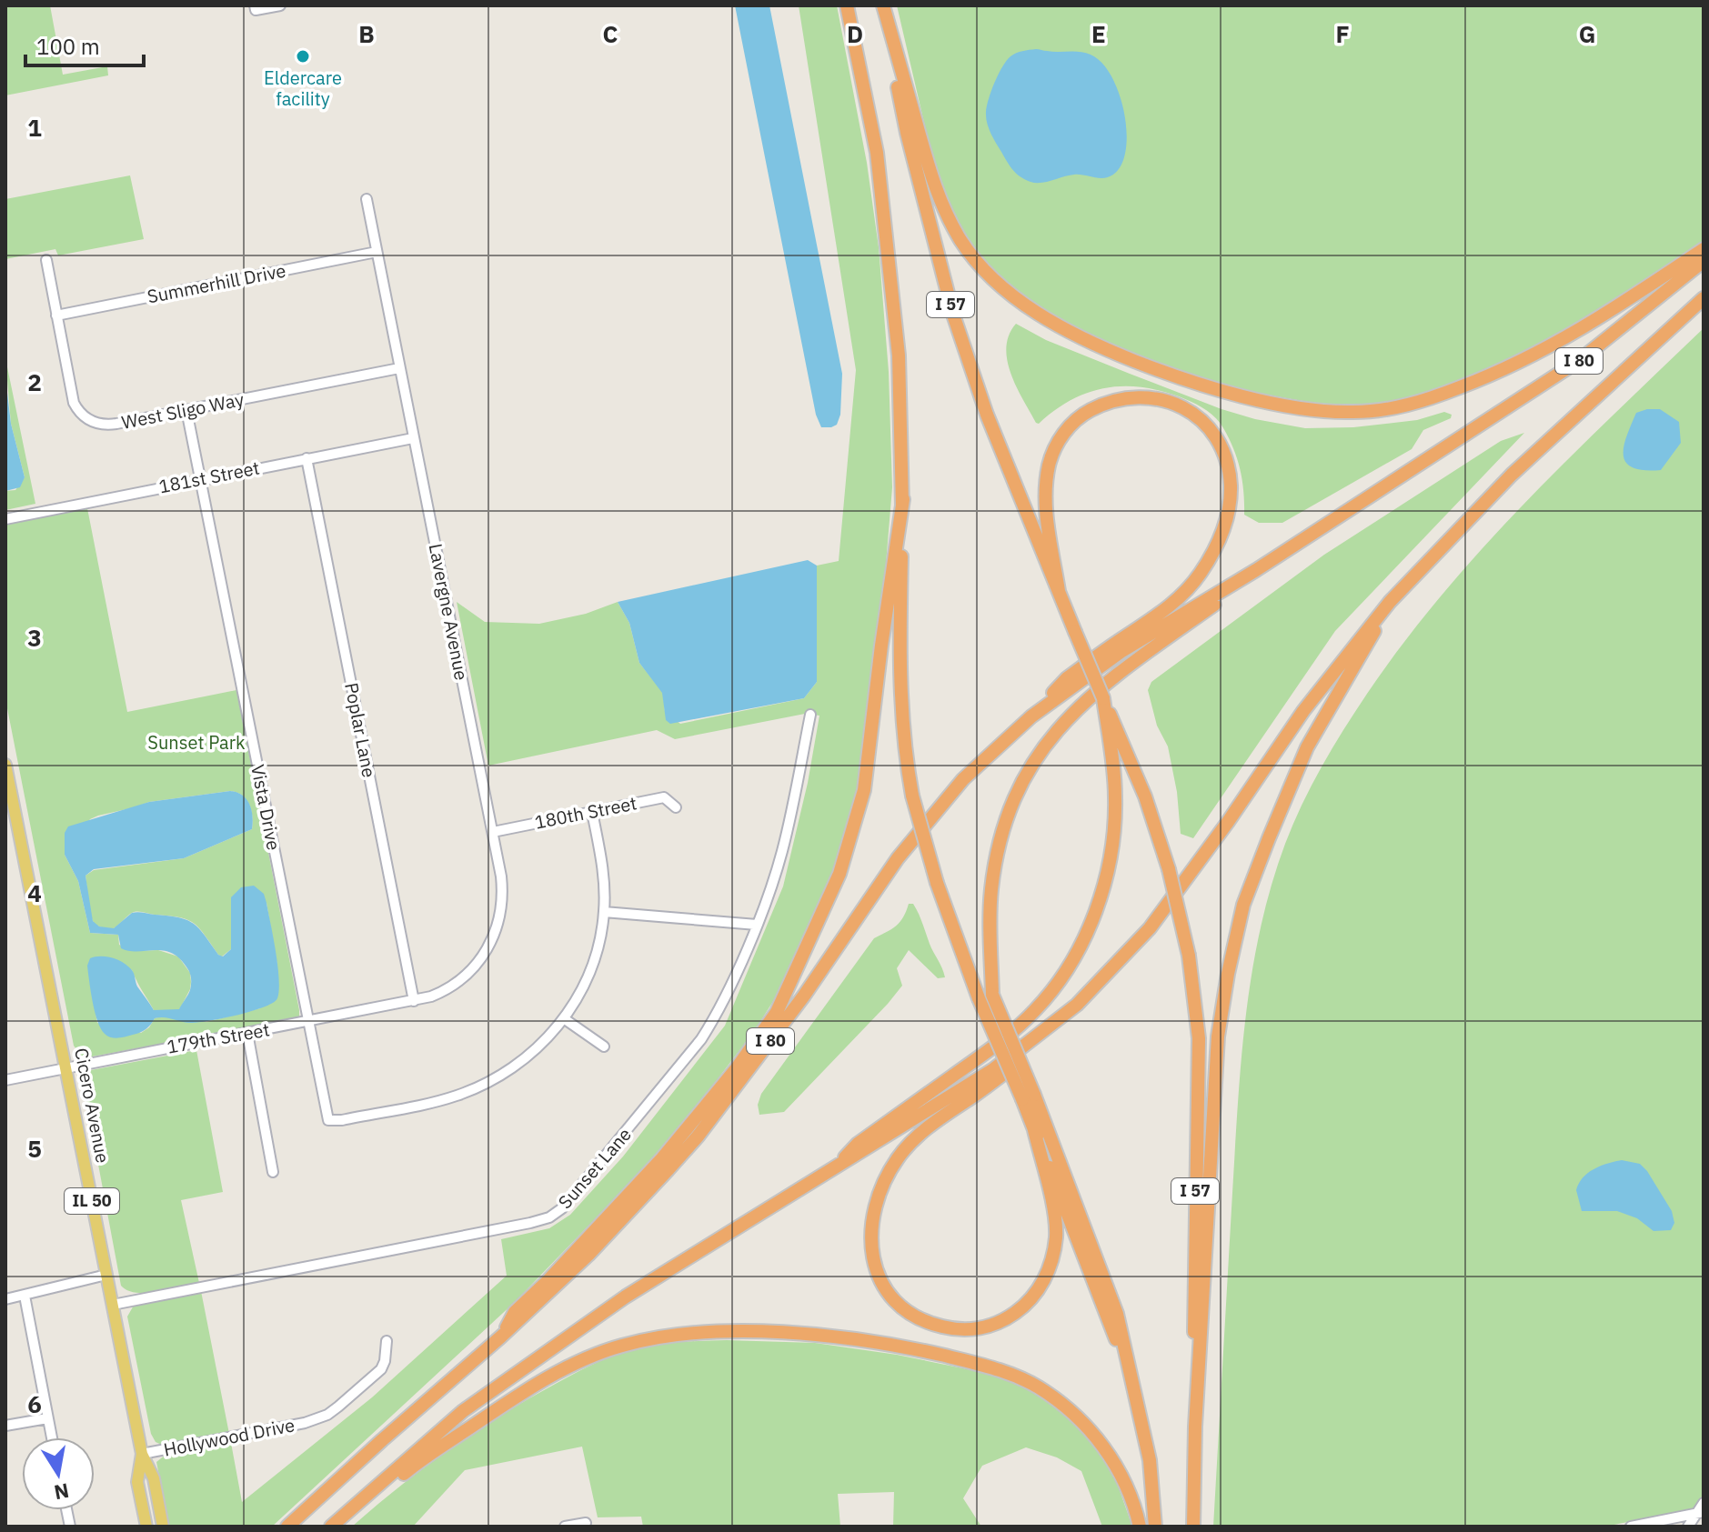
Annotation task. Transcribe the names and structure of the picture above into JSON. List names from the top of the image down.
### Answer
{
  "streets": {
    "highway": ["I 57", "I 80"],
    "main road": ["Cicero Avenue", "IL 50"],
    "street": [
      "Summerhill Drive",
      "West Sligo Way",
      "181st Street",
      "Lavergne Avenue",
      "Poplar Lane",
      "Vista Drive",
      "180th Street",
      "179th Street",
      "Sunset Lane",
      "Hollywood Drive"
    ]
  },
  "crossings": [
    ["Summerhill Drive", "West Sligo Way"],
    ["Summerhill Drive", "Lavergne Avenue"],
    ["West Sligo Way", "Lavergne Avenue"],
    ["West Sligo Way", "Vista Drive"],
    ["181st Street", "Lavergne Avenue"],
    ["181st Street", "Poplar Lane"],
    ["181st Street", "Vista Drive"],
    ["Lavergne Avenue", "180th Street"],
    ["Lavergne Avenue", "179th Street"],
    ["Poplar Lane", "179th Street"],
    ["Vista Drive", "179th Street"],
    ["179th Street", "Cicero Avenue"],
    ["Cicero Avenue", "Sunset Lane"],
    ["Cicero Avenue", "Hollywood Drive"]
  ],
  "parks": ["Sunset Park"],
  "places": ["Eldercare facility"],
  "scale_bar": "100 m",
  "north": "bottom",
  "grid": {
    "columns": [
      "B",
      "C",
      "D",
      "E",
      "F",
      "G"
    ],
    "rows": [
      "1",
      "2",
      "3",
      "4",
      "5",
      "6"
    ]
  }
}
